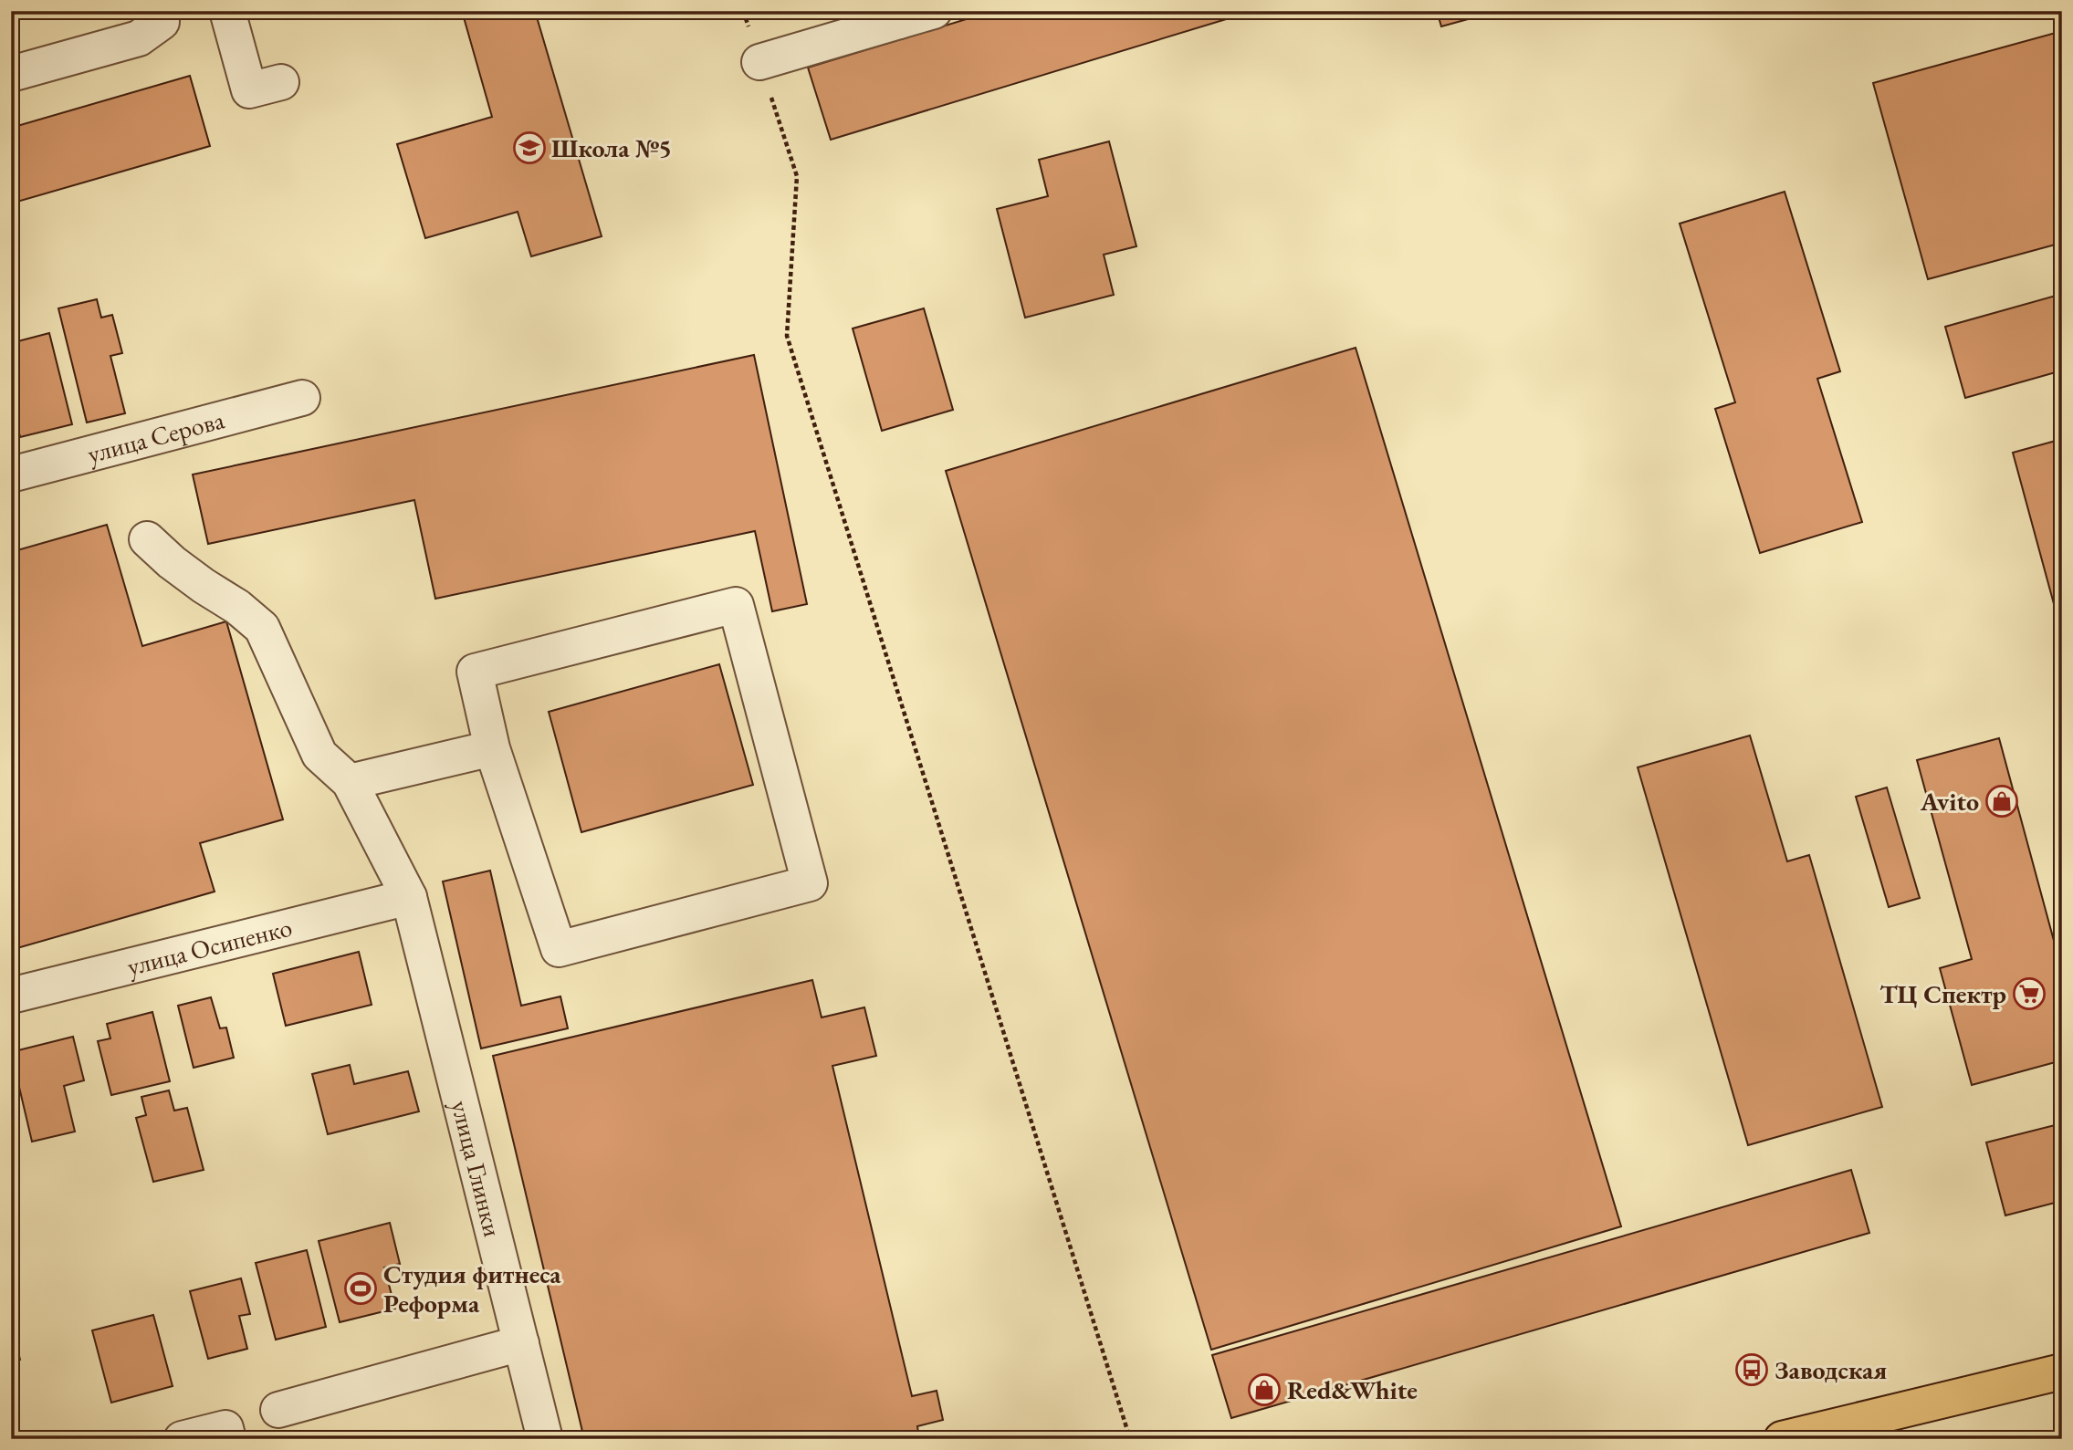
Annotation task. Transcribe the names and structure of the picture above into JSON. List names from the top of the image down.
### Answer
{
  "streets": {
    "street": ["улица Серова", "улица Осипенко", "улица Глинки"]
  },
  "crossings": [
    ["улица Осипенко", "улица Глинки"]
  ],
  "places": {
    "school or university": ["Школа №5"],
    "shop": ["Avito", "Red&White"],
    "supermarket": ["ТЦ Спектр"],
    "sports": ["Студия фитнеса Реформа"],
    "bus stop": ["Заводская"]
  }
}
